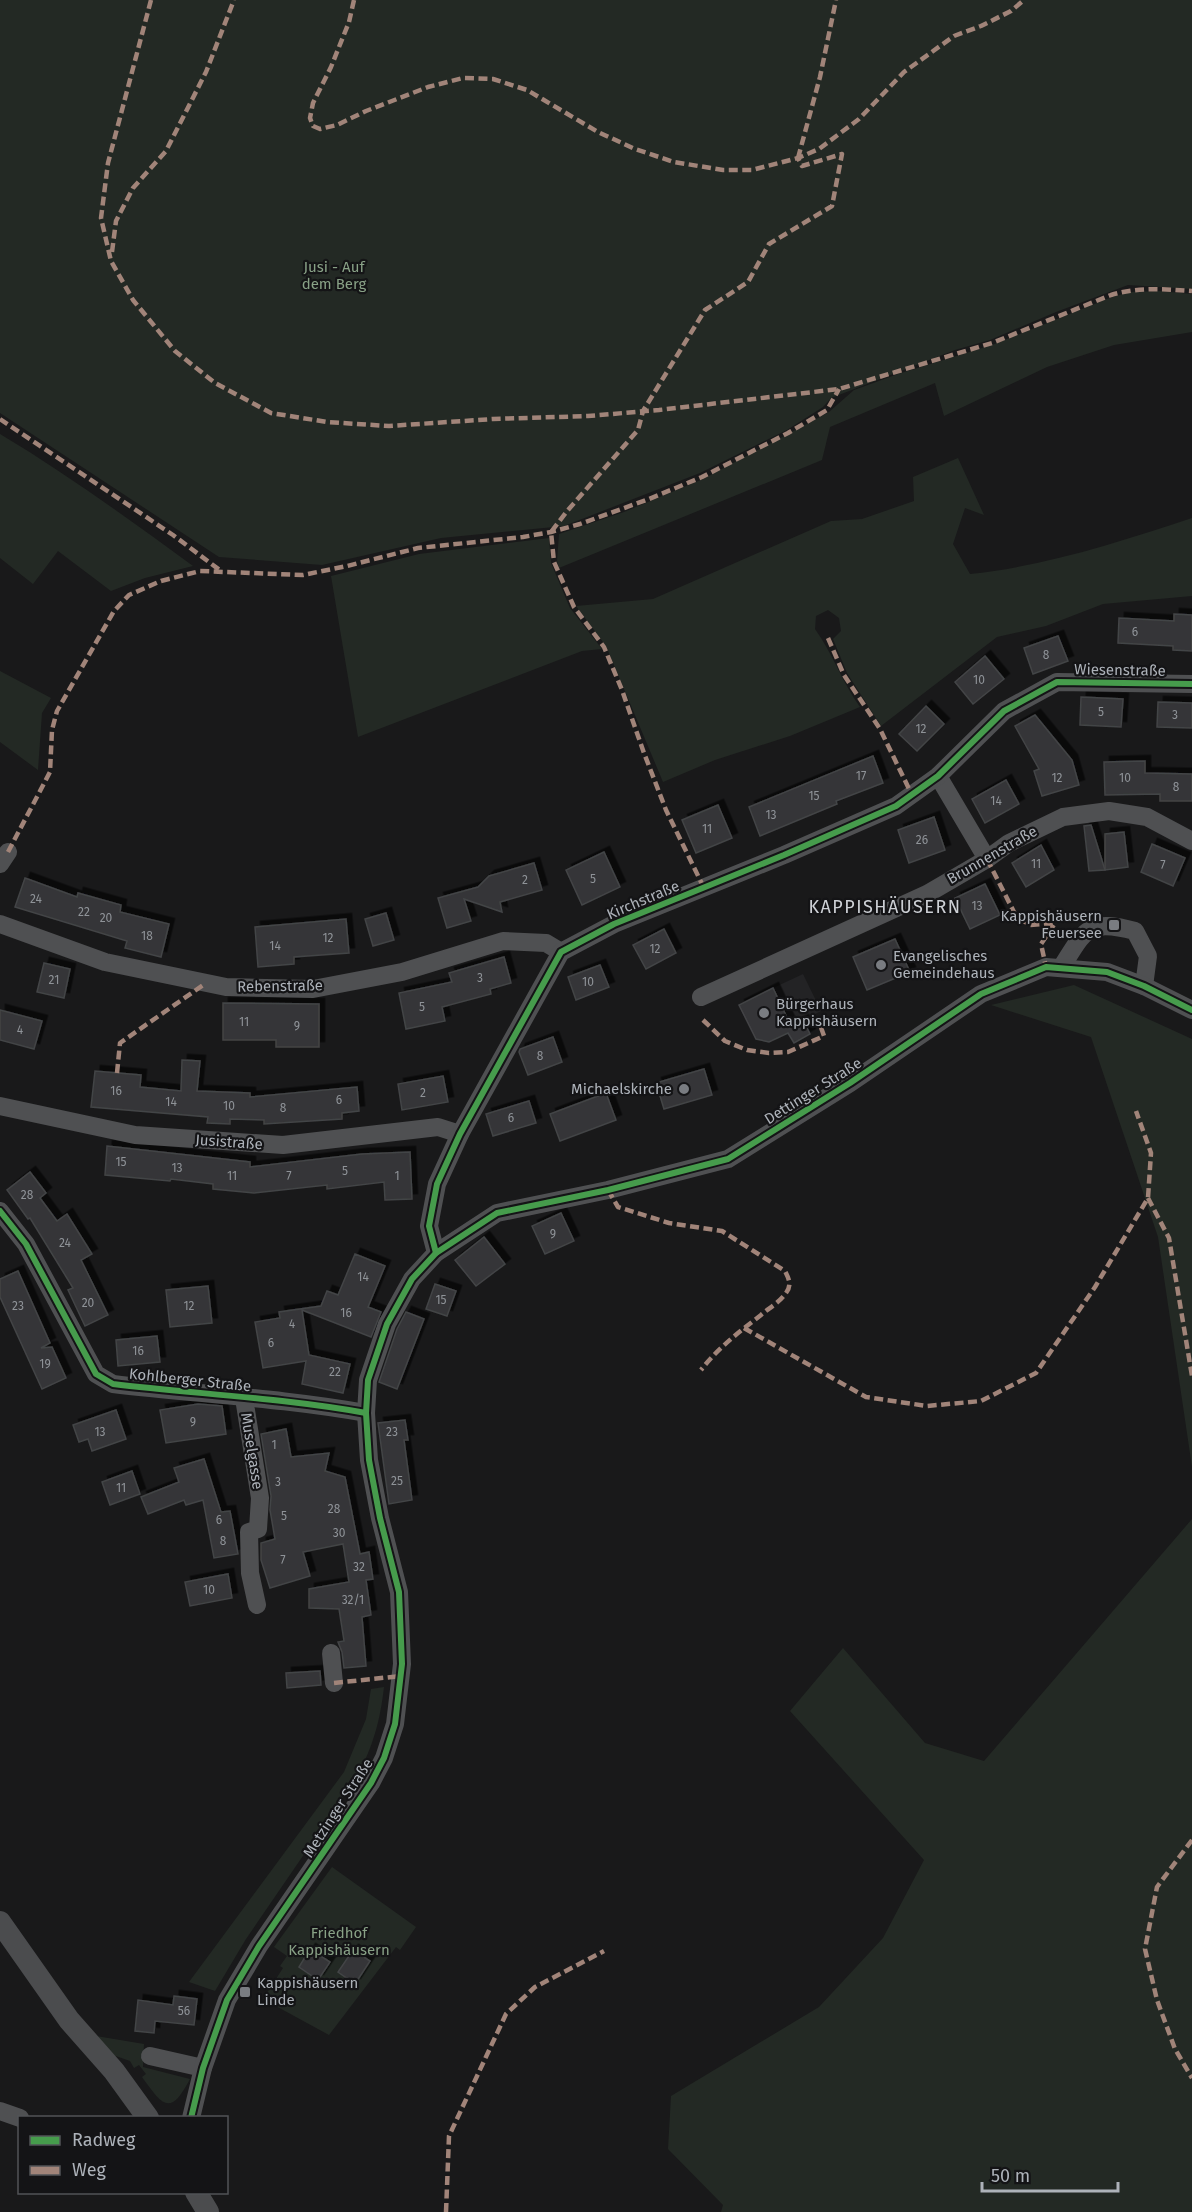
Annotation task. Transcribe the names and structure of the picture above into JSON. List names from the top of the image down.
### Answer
{
  "streets": {
    "street": [
      "Wiesenstraße",
      "Brunnenstraße",
      "Kirchstraße",
      "Rebenstraße",
      "Dettinger Straße",
      "Jusistraße",
      "Kohlberger Straße",
      "Muselgasse",
      "Metzinger Straße"
    ]
  },
  "crossings": [
    ["Wiesenstraße", "Kirchstraße"],
    ["Kirchstraße", "Rebenstraße"],
    ["Dettinger Straße", "Metzinger Straße"],
    ["Kohlberger Straße", "Muselgasse"],
    ["Kohlberger Straße", "Metzinger Straße"]
  ],
  "districts": ["KAPPISHÄUSERN"],
  "parks": ["Jusi - Auf dem Berg", "Friedhof Kappishäusern"],
  "places": {
    "transit": ["Kappishäusern Feuersee", "Kappishäusern Linde"],
    "other": ["Evangelisches Gemeindehaus", "Bürgerhaus Kappishäusern", "Michaelskirche"]
  },
  "house_numbers": [
    "6",
    "8",
    "10",
    "5",
    "3",
    "12",
    "17",
    "12",
    "10",
    "8",
    "15",
    "14",
    "13",
    "11",
    "26",
    "11",
    "7",
    "5",
    "2",
    "24",
    "13",
    "22",
    "20",
    "18",
    "12",
    "14",
    "12",
    "3",
    "21",
    "10",
    "5",
    "11",
    "9",
    "4",
    "8",
    "16",
    "2",
    "6",
    "14",
    "10",
    "8",
    "6",
    "15",
    "13",
    "5",
    "11",
    "7",
    "1",
    "28",
    "9",
    "24",
    "14",
    "15",
    "20",
    "23",
    "12",
    "16",
    "4",
    "6",
    "16",
    "19",
    "22",
    "9",
    "13",
    "23",
    "1",
    "25",
    "3",
    "11",
    "28",
    "5",
    "6",
    "30",
    "8",
    "7",
    "32",
    "10",
    "32/1",
    "56"
  ],
  "legend": ["Radweg", "Weg"],
  "scale_bar": "50 m"
}
